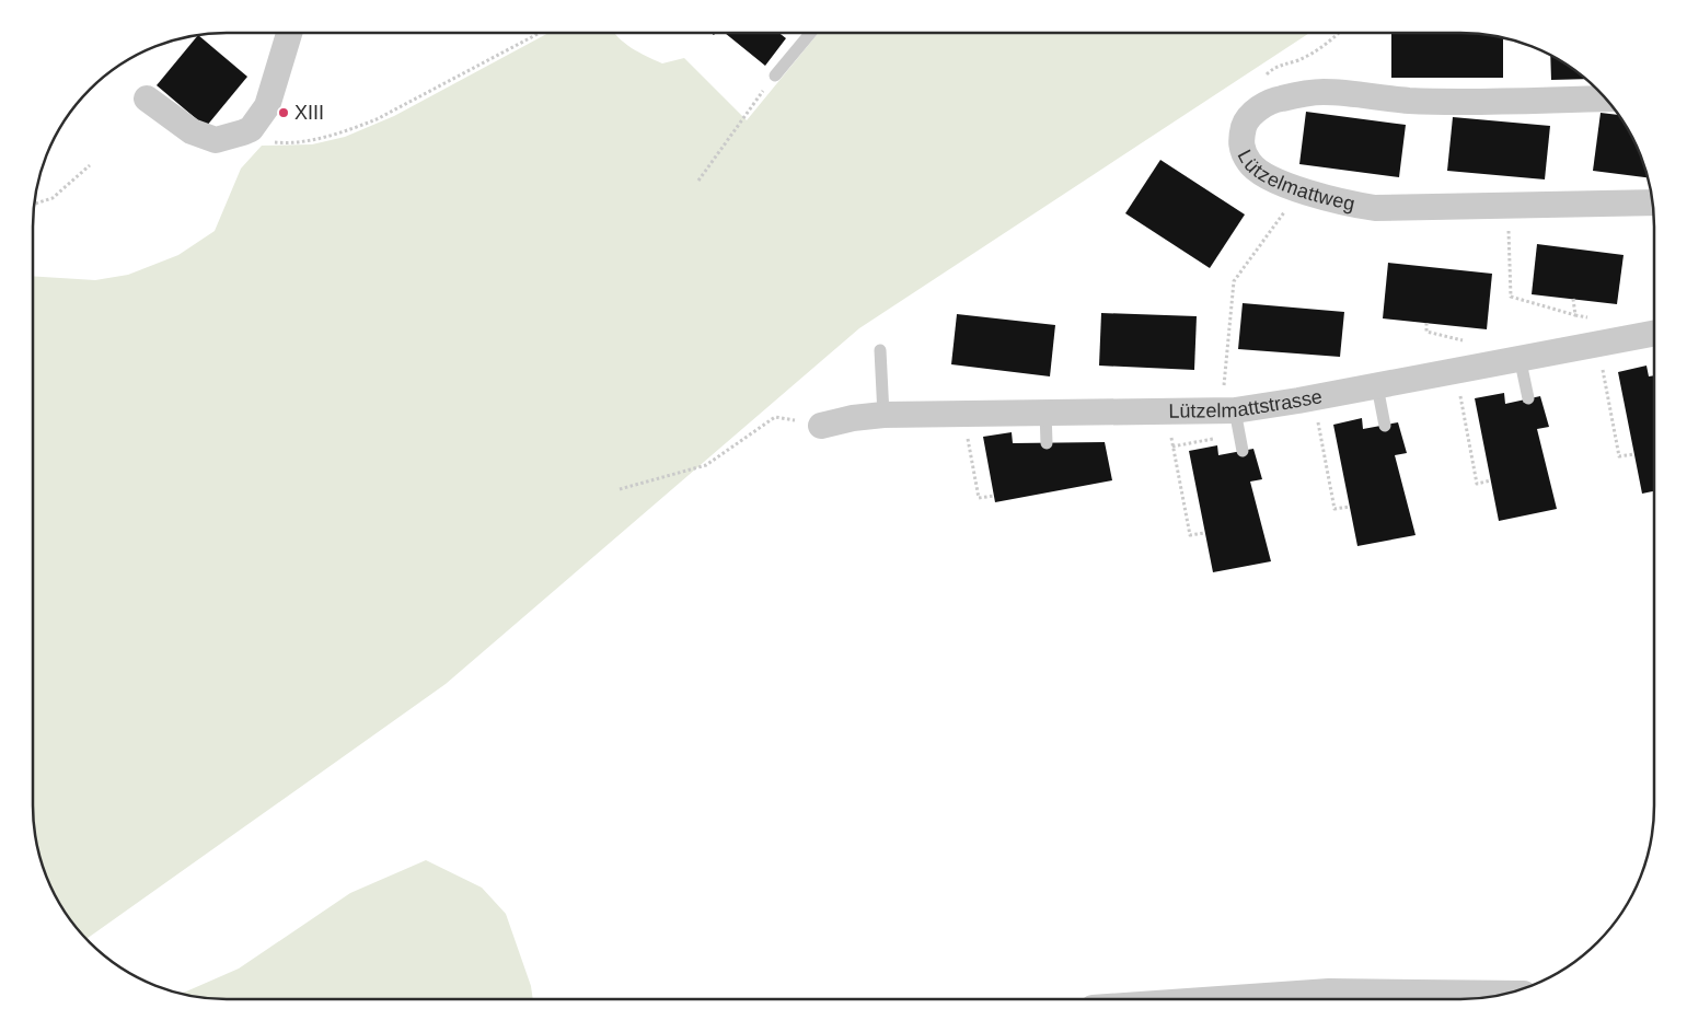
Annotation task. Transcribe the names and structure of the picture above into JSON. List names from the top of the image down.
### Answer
{
  "streets": {
    "street": ["Lützelmattweg", "Lützelmattstrasse"]
  },
  "places": ["XIII"]
}
